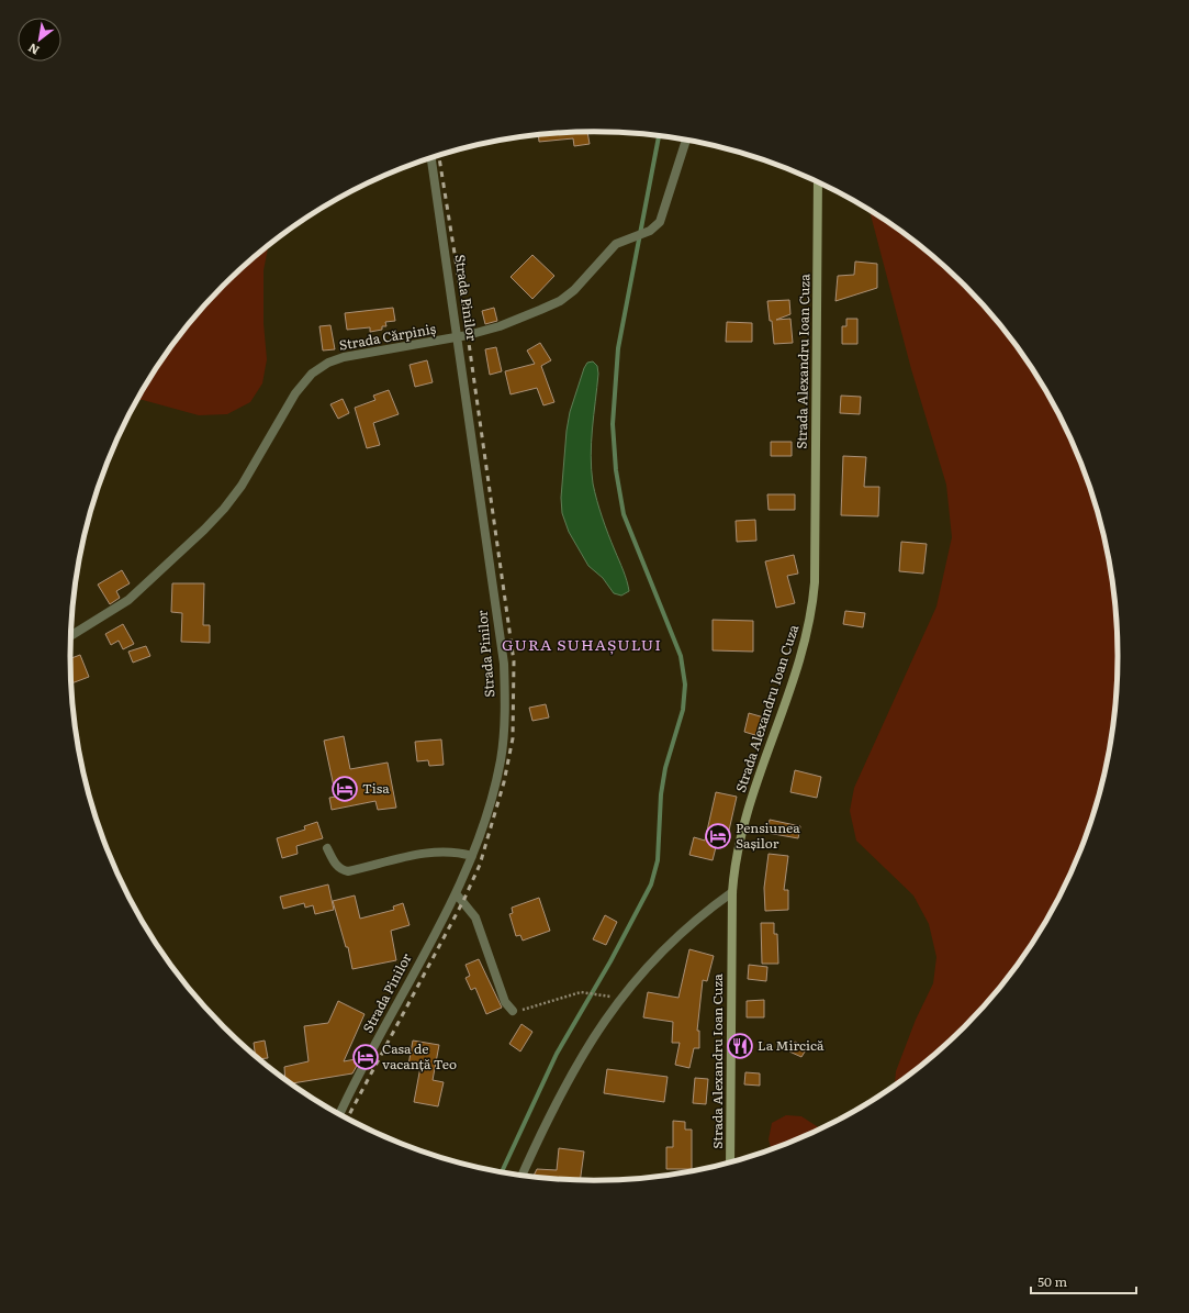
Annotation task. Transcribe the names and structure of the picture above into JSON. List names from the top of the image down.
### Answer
{
  "streets": {
    "main road": ["Strada Alexandru Ioan Cuza"],
    "street": ["Strada Pinilor", "Strada Cărpiniș"]
  },
  "crossings": [
    ["Strada Pinilor", "Strada Cărpiniș"]
  ],
  "districts": ["GURA SUHAȘULUI"],
  "places": {
    "hotel": ["Tisa", "Pensiunea Sașilor", "Casa de vacanță Teo"],
    "restaurant": ["La Mircică"]
  },
  "scale_bar": "50 m",
  "north": "bottom left"
}
